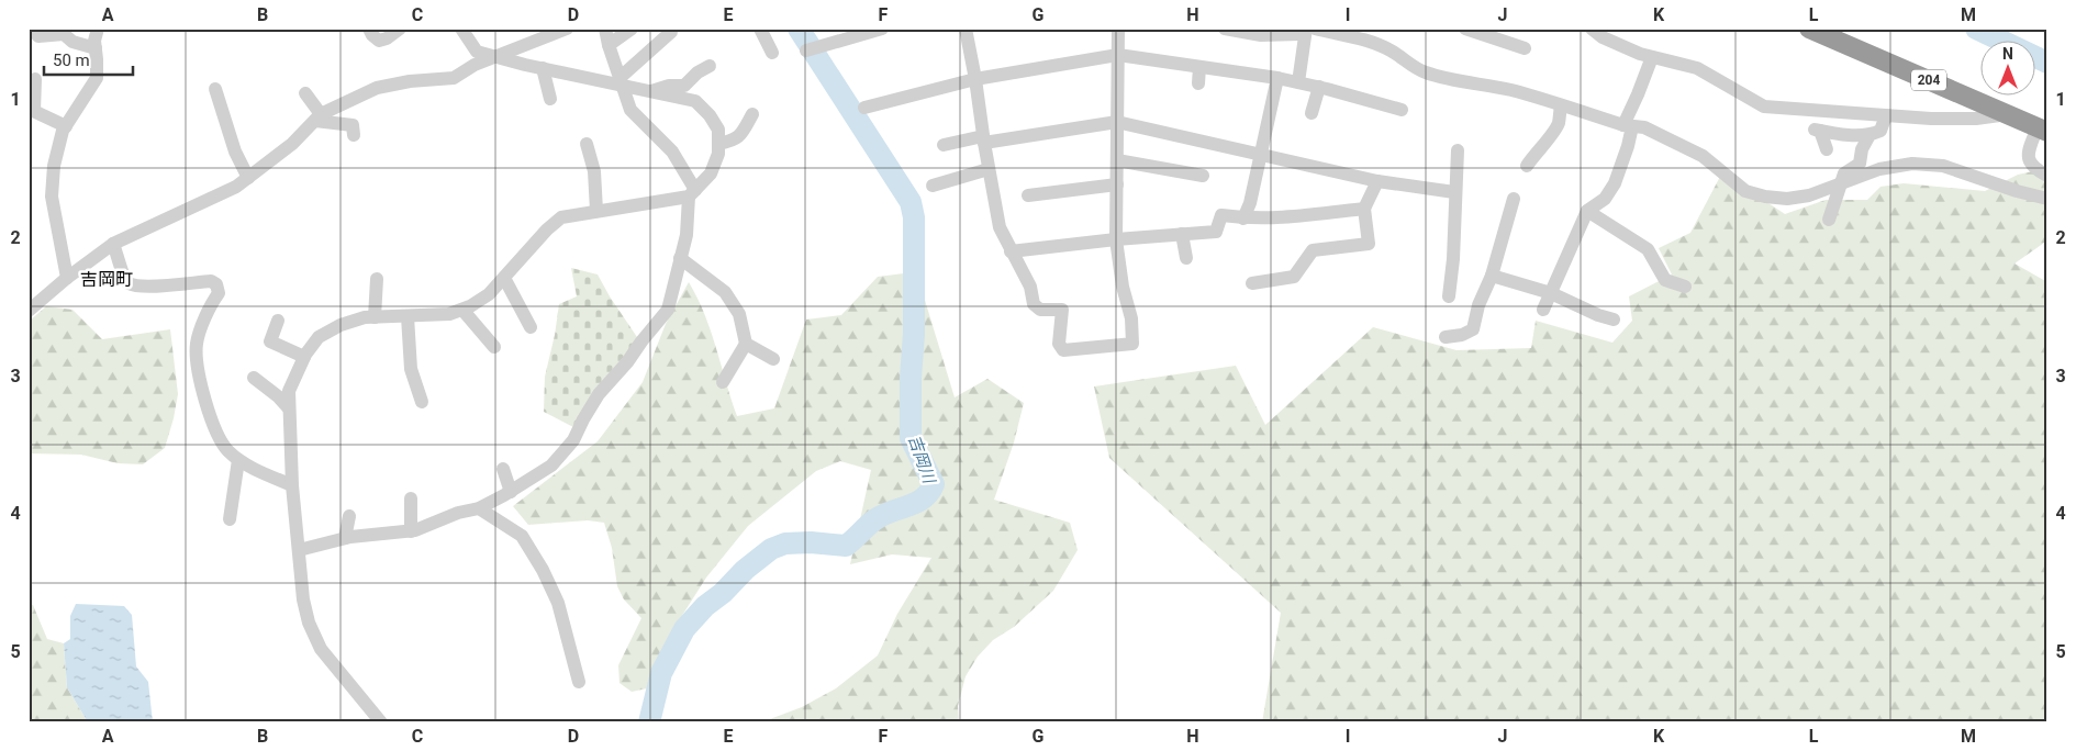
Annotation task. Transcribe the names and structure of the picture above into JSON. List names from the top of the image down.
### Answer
{
  "streets": {
    "highway": ["204"]
  },
  "districts": ["吉岡町"],
  "water": ["吉岡川"],
  "scale_bar": "50 m",
  "north": "top",
  "grid": {
    "columns": [
      "A",
      "B",
      "C",
      "D",
      "E",
      "F",
      "G",
      "H",
      "I",
      "J",
      "K",
      "L",
      "M"
    ],
    "rows": [
      "1",
      "2",
      "3",
      "4",
      "5"
    ]
  }
}
